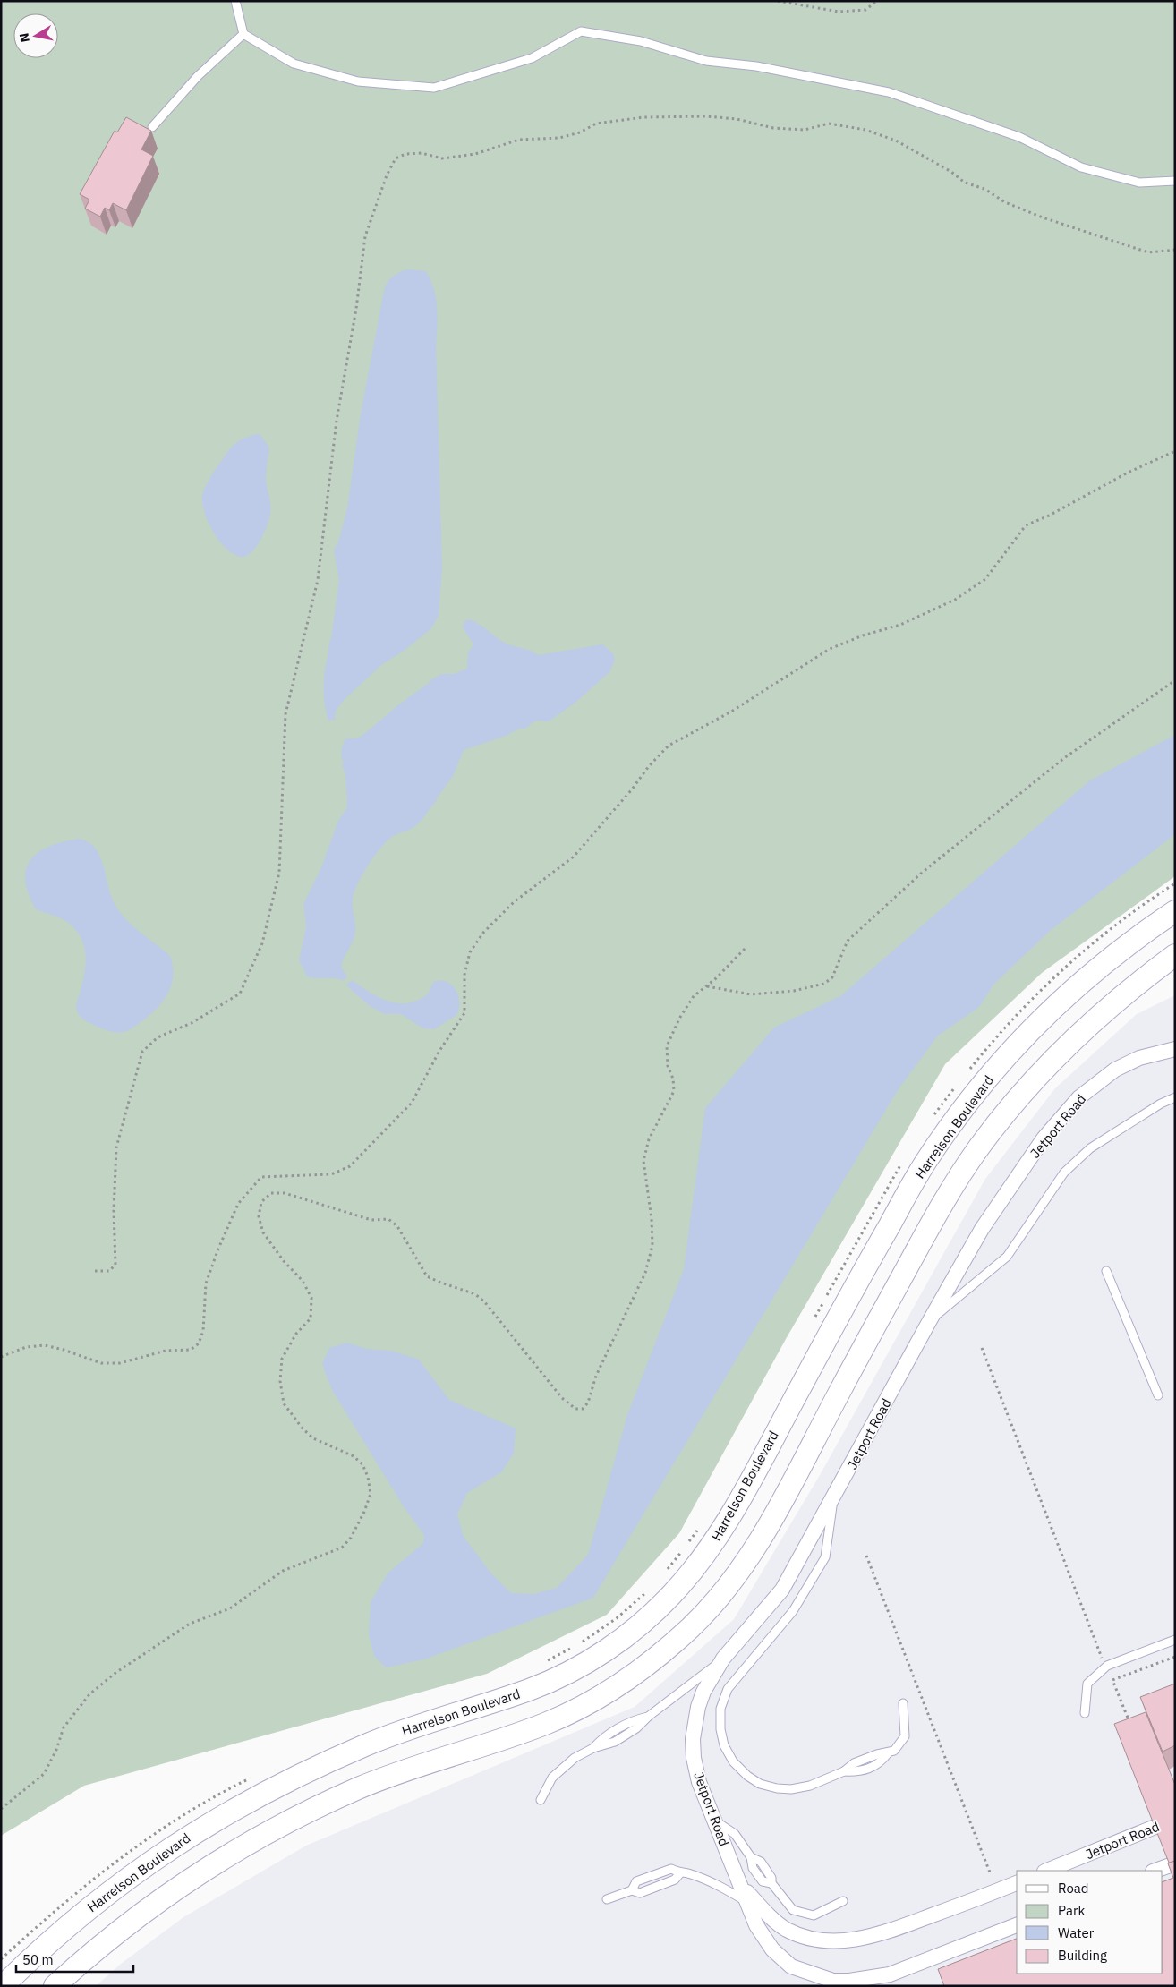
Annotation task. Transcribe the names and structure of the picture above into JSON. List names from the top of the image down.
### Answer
{
  "streets": {
    "main road": ["Harrelson Boulevard"],
    "street": ["Jetport Road"]
  },
  "legend": [
    "Road",
    "Park",
    "Water",
    "Building"
  ],
  "scale_bar": "50 m",
  "north": "left"
}
